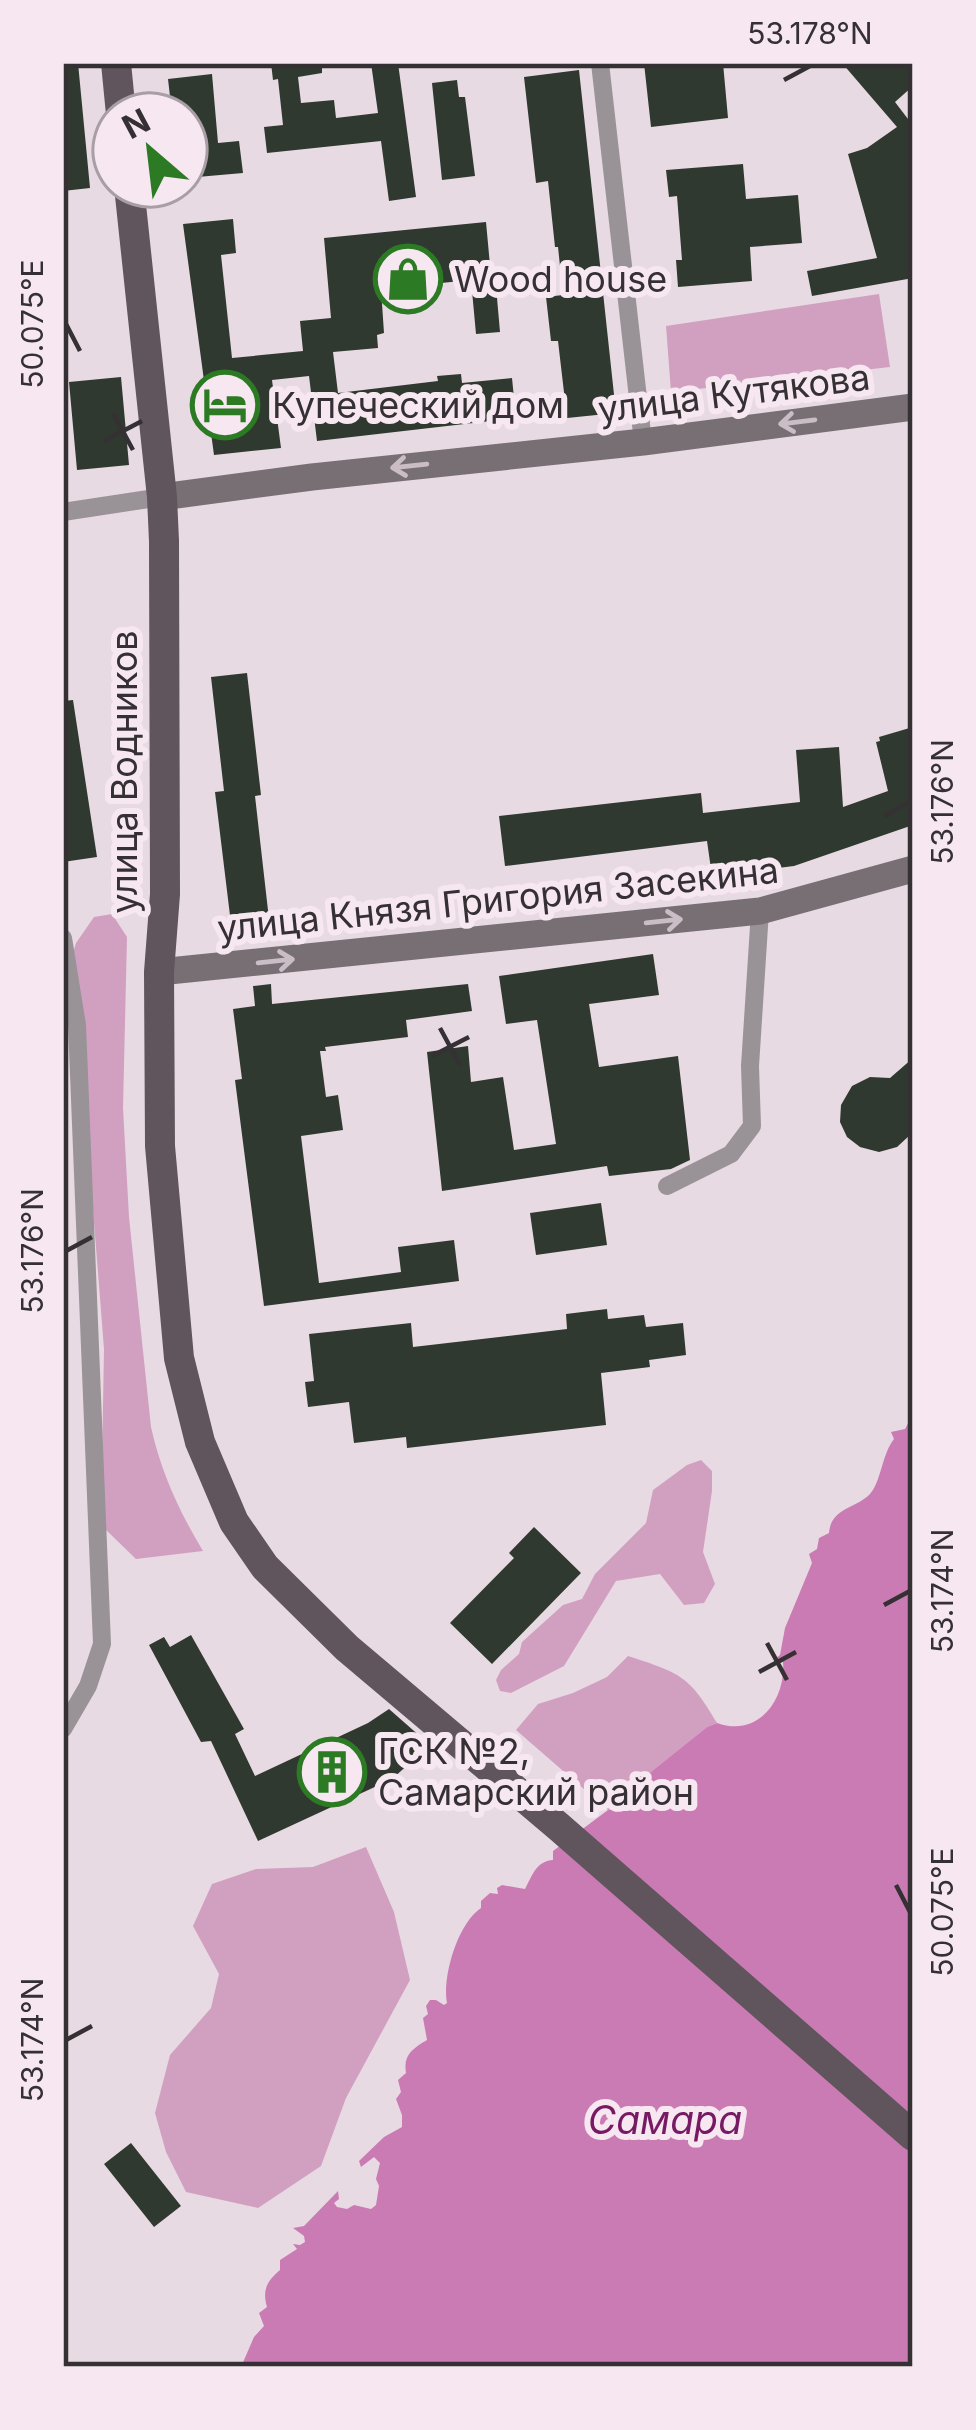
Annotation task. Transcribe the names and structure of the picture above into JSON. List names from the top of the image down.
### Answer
{
  "streets": {
    "main road": ["улица Кутякова", "улица Водников", "улица Князя Григория Засекина"]
  },
  "crossings": [
    ["улица Кутякова", "улица Водников"],
    ["улица Водников", "улица Князя Григория Засекина"]
  ],
  "one_way": ["улица Кутякова", "улица Князя Григория Засекина"],
  "water": ["Самара"],
  "places": {
    "shop": ["Wood house"],
    "hotel": ["Купеческий дом"],
    "building": ["ГСК №2, Самарский район"]
  },
  "north": "top left",
  "coordinates": [
    "53.178°N",
    "50.075°E",
    "53.176°N",
    "53.174°N"
  ]
}
